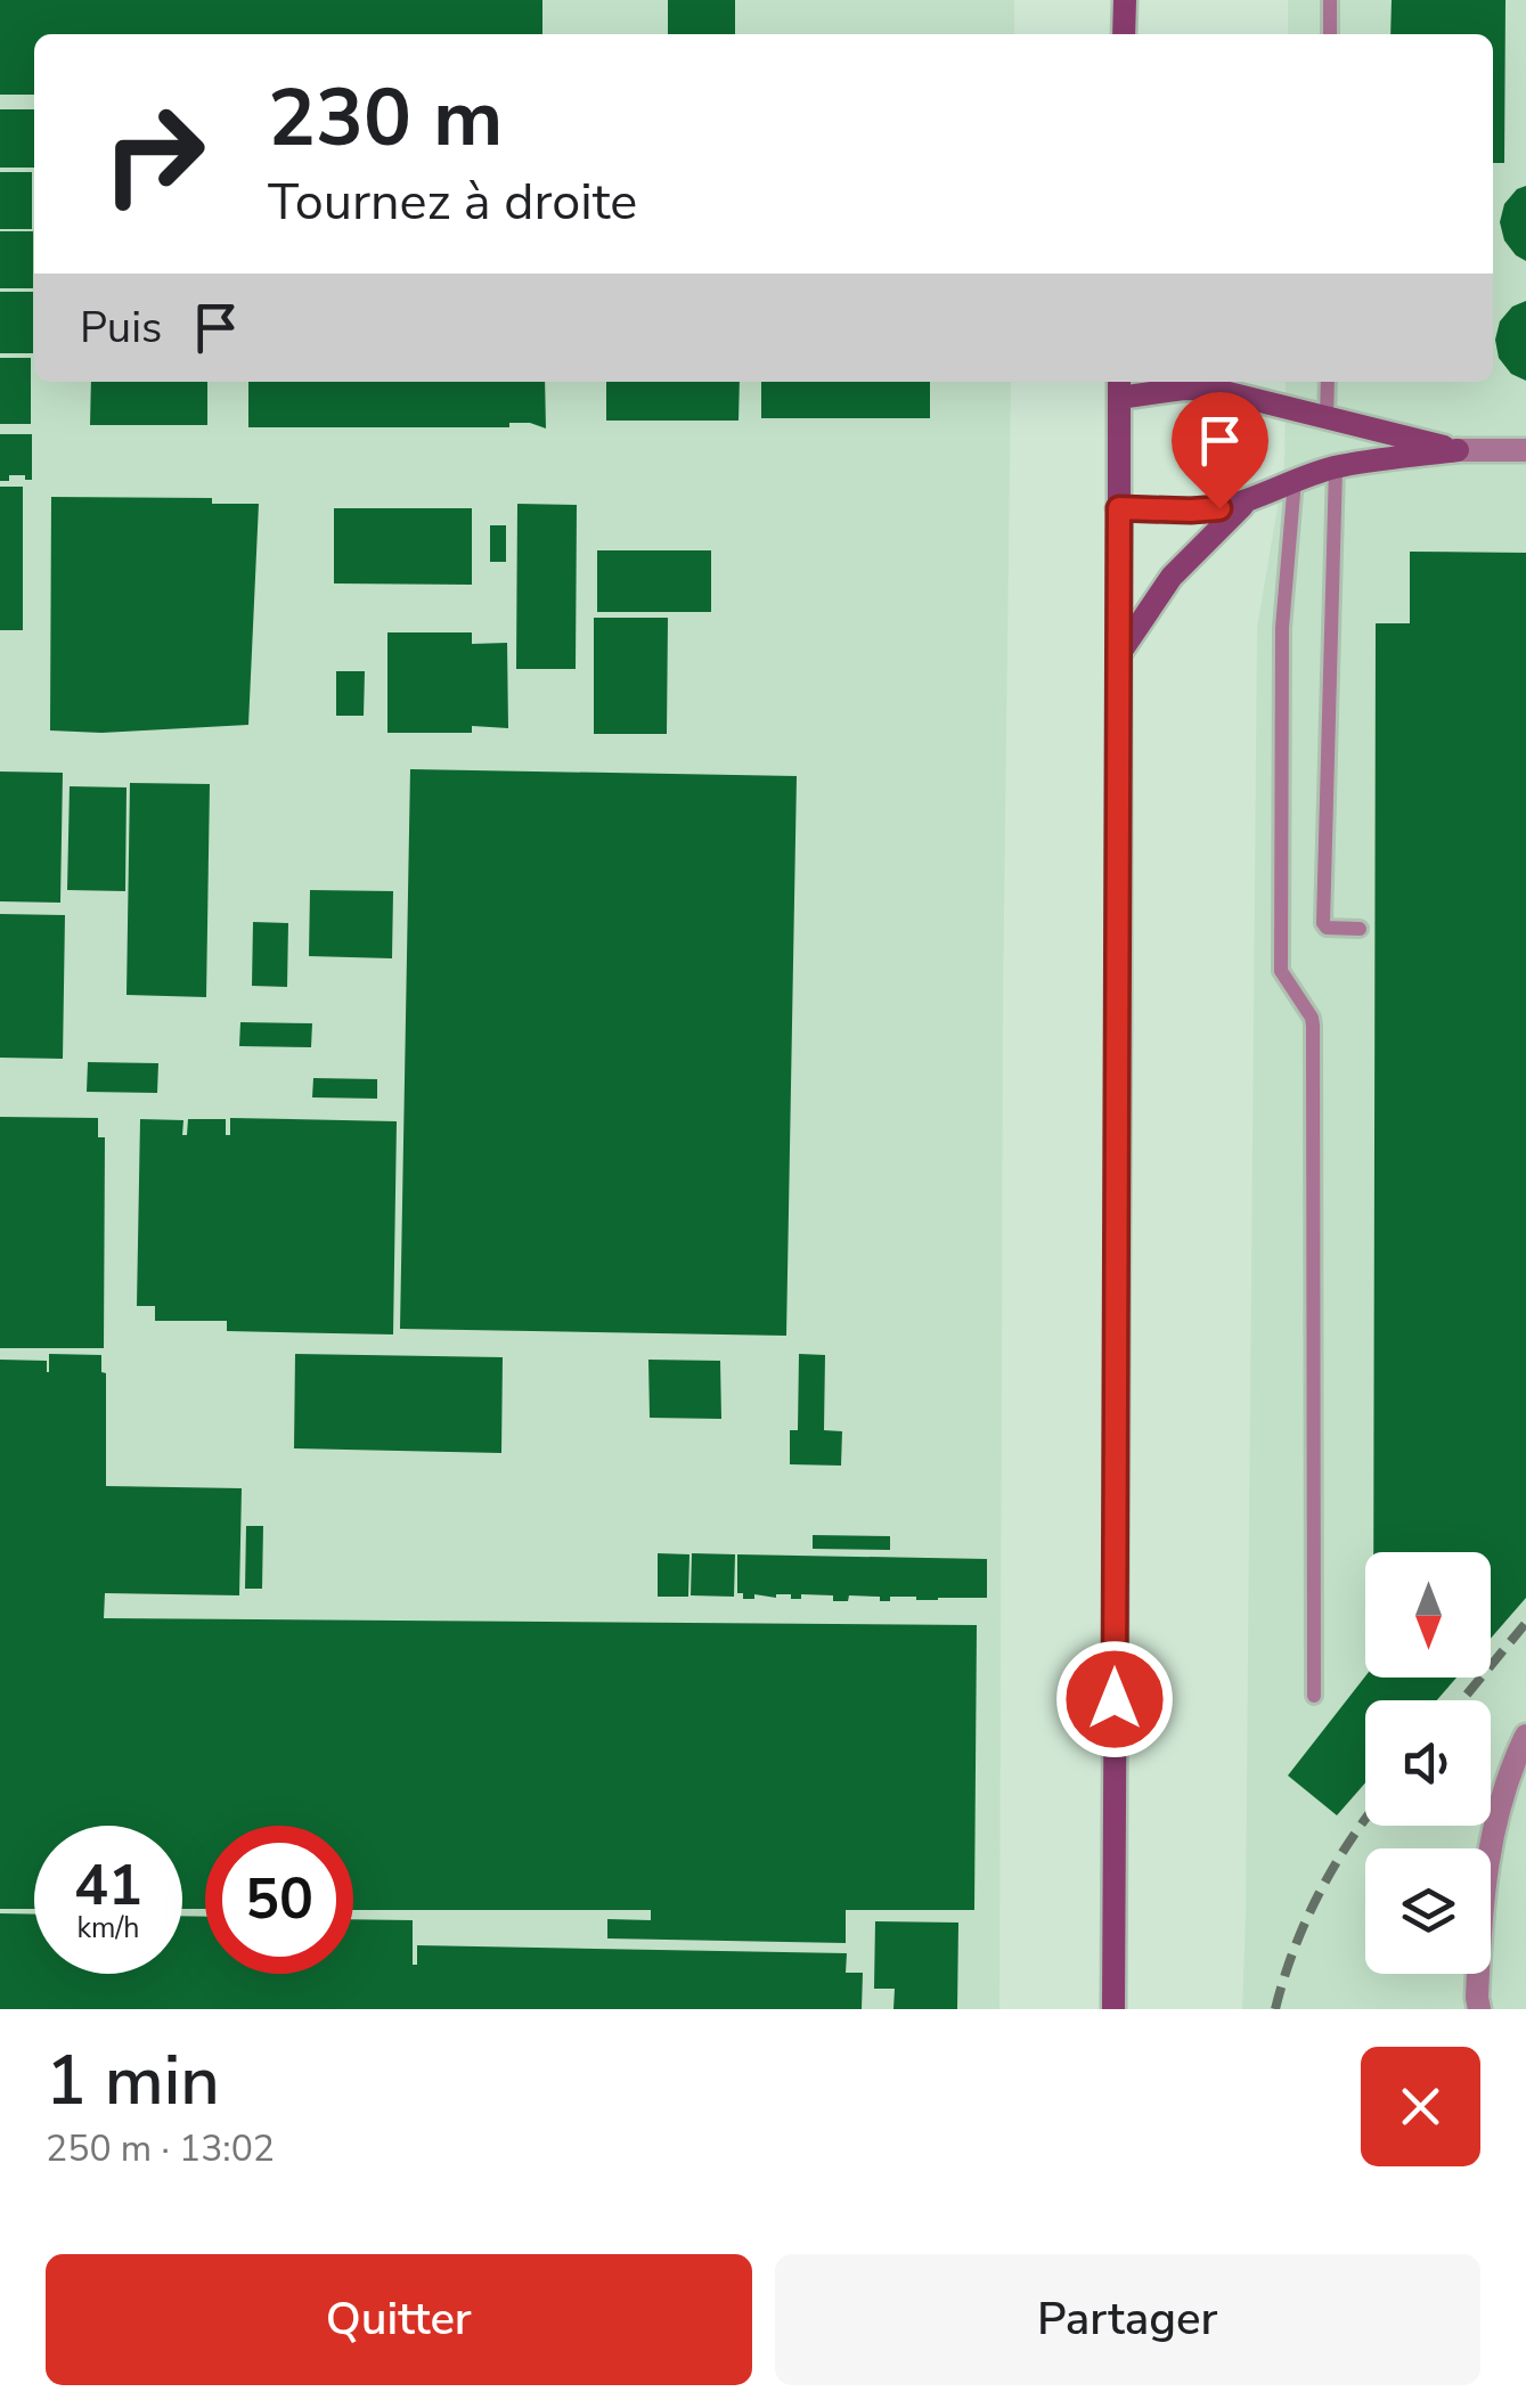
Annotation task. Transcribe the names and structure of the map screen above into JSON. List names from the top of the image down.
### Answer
{
  "north": "bottom",
  "page": {
    "turn": ["230 m", "Tournez à droite"],
    "then": "Puis",
    "speed": "41 km/h",
    "limit": "50",
    "heading": ["1 min", "250 m · 13:02"],
    "buttons": ["Quitter", "Partager"]
  }
}
